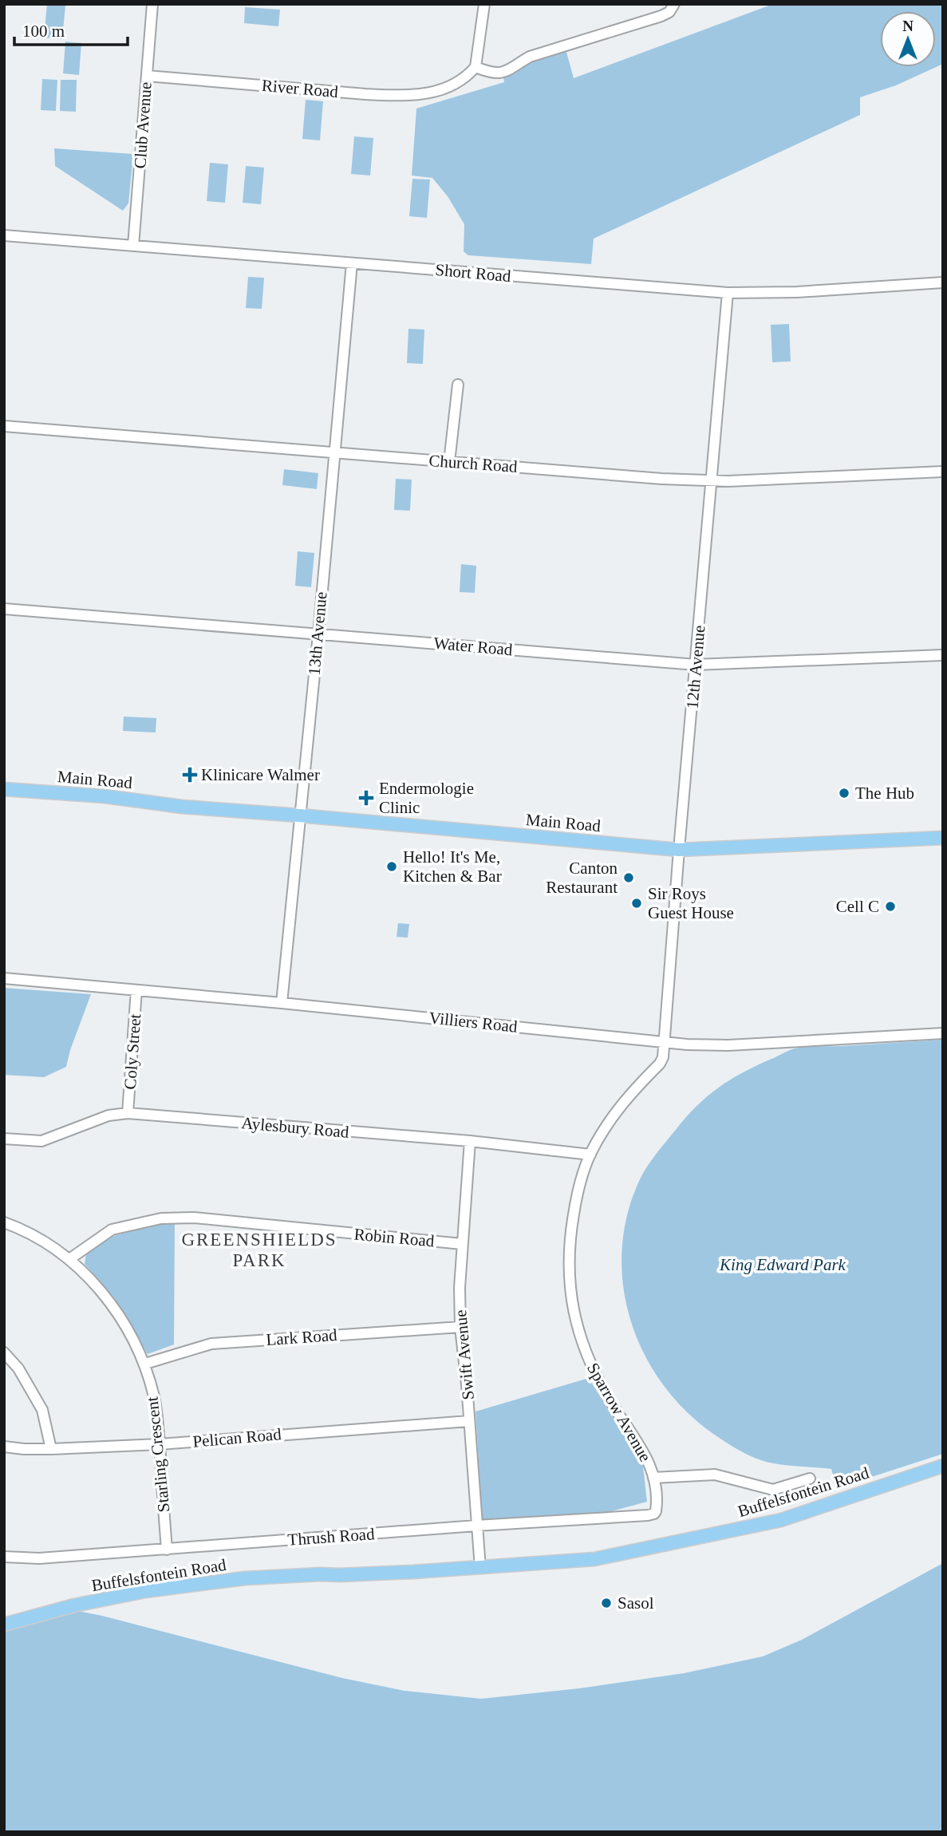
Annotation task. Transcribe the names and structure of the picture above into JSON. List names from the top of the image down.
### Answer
{
  "streets": {
    "main road": ["Main Road", "Buffelsfontein Road"],
    "street": [
      "River Road",
      "Club Avenue",
      "Short Road",
      "Church Road",
      "13th Avenue",
      "Water Road",
      "12th Avenue",
      "Villiers Road",
      "Coly Street",
      "Aylesbury Road",
      "Robin Road",
      "Lark Road",
      "Swift Avenue",
      "Sparrow Avenue",
      "Pelican Road",
      "Starling Crescent",
      "Thrush Road"
    ]
  },
  "crossings": [
    ["River Road", "Club Avenue"],
    ["Club Avenue", "Short Road"],
    ["Short Road", "13th Avenue"],
    ["Short Road", "12th Avenue"],
    ["Church Road", "13th Avenue"],
    ["Church Road", "12th Avenue"],
    ["13th Avenue", "Water Road"],
    ["13th Avenue", "Main Road"],
    ["13th Avenue", "Villiers Road"],
    ["Water Road", "12th Avenue"],
    ["12th Avenue", "Main Road"],
    ["12th Avenue", "Villiers Road"],
    ["12th Avenue", "Sparrow Avenue"],
    ["Villiers Road", "Coly Street"],
    ["Villiers Road", "Sparrow Avenue"],
    ["Coly Street", "Aylesbury Road"],
    ["Aylesbury Road", "Swift Avenue"],
    ["Aylesbury Road", "Sparrow Avenue"],
    ["Robin Road", "Swift Avenue"],
    ["Robin Road", "Starling Crescent"],
    ["Lark Road", "Swift Avenue"],
    ["Lark Road", "Starling Crescent"],
    ["Swift Avenue", "Pelican Road"],
    ["Swift Avenue", "Buffelsfontein Road"],
    ["Swift Avenue", "Thrush Road"],
    ["Sparrow Avenue", "Thrush Road"],
    ["Pelican Road", "Starling Crescent"],
    ["Starling Crescent", "Thrush Road"]
  ],
  "districts": ["GREENSHIELDS PARK"],
  "parks": ["King Edward Park"],
  "places": {
    "health": ["Klinicare Walmer", "Endermologie Clinic"],
    "other": [
      "The Hub",
      "Hello! It's Me, Kitchen & Bar",
      "Canton Restaurant",
      "Sir Roys Guest House",
      "Cell C",
      "Sasol"
    ]
  },
  "scale_bar": "100 m",
  "north": "top"
}
